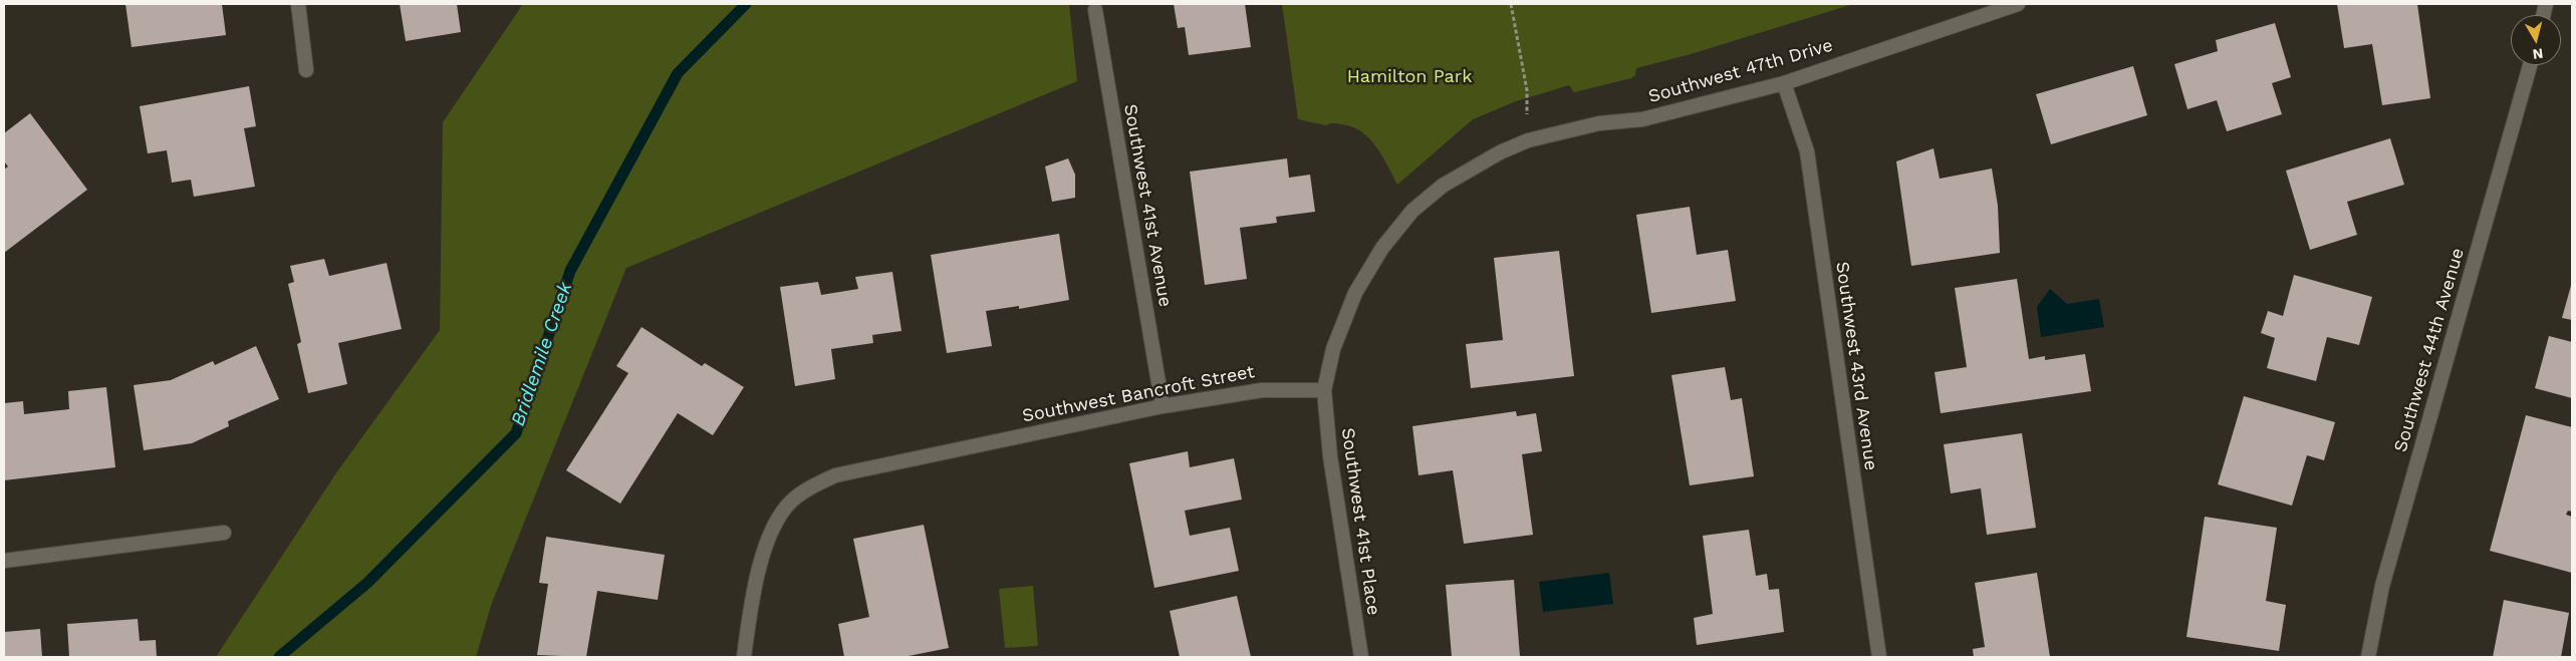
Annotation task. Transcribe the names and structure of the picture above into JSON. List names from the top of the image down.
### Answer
{
  "streets": {
    "street": [
      "Southwest 47th Drive",
      "Southwest 41st Avenue",
      "Southwest 44th Avenue",
      "Southwest 43rd Avenue",
      "Southwest Bancroft Street",
      "Southwest 41st Place"
    ]
  },
  "crossings": [
    ["Southwest 47th Drive", "Southwest 43rd Avenue"],
    ["Southwest 41st Avenue", "Southwest Bancroft Street"],
    ["Southwest Bancroft Street", "Southwest 41st Place"]
  ],
  "water": ["Bridlemile Creek"],
  "parks": ["Hamilton Park"],
  "north": "bottom"
}
